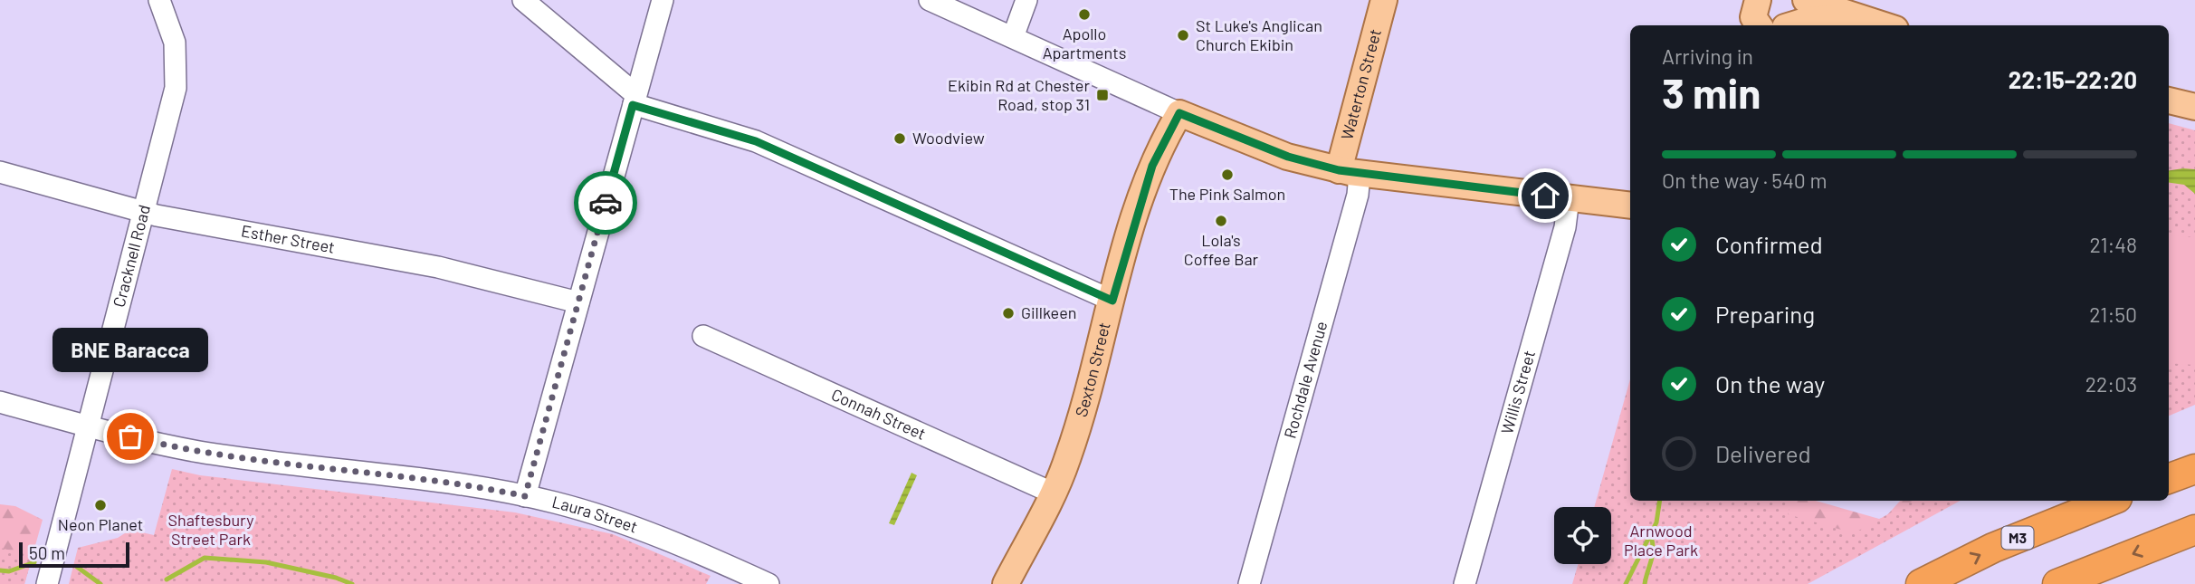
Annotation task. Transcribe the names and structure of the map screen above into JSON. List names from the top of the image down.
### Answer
{
  "streets": {
    "highway": ["M3"],
    "main road": ["Waterton Street", "Sexton Street"],
    "street": [
      "Esther Street",
      "Cracknell Road",
      "Rochdale Avenue",
      "Willis Street",
      "Connah Street",
      "Laura Street"
    ]
  },
  "crossings": [
    ["Waterton Street", "Rochdale Avenue"],
    ["Esther Street", "Cracknell Road"],
    ["Cracknell Road", "Laura Street"],
    ["Sexton Street", "Connah Street"]
  ],
  "parks": ["Shaftesbury Street Park", "Arnwood Place Park"],
  "places": {
    "other": [
      "Apollo Apartments",
      "St Luke's Anglican Church Ekibin",
      "Woodview",
      "The Pink Salmon",
      "Lola's Coffee Bar",
      "Gillkeen",
      "BNE Baracca",
      "Neon Planet"
    ],
    "transit": ["Ekibin Rd at Chester Road, stop 31"]
  },
  "scale_bar": "50 m",
  "page": {
    "heading": ["3 min", "Arriving in", "22:15–22:20"],
    "bar": "On the way · 540 m",
    "list": [
      ["Confirmed", "21:48"],
      ["Preparing", "21:50"],
      ["On the way", "22:03"],
      "Delivered"
    ],
    "bubble": "BNE Baracca",
    "scale": "50 m"
  }
}
